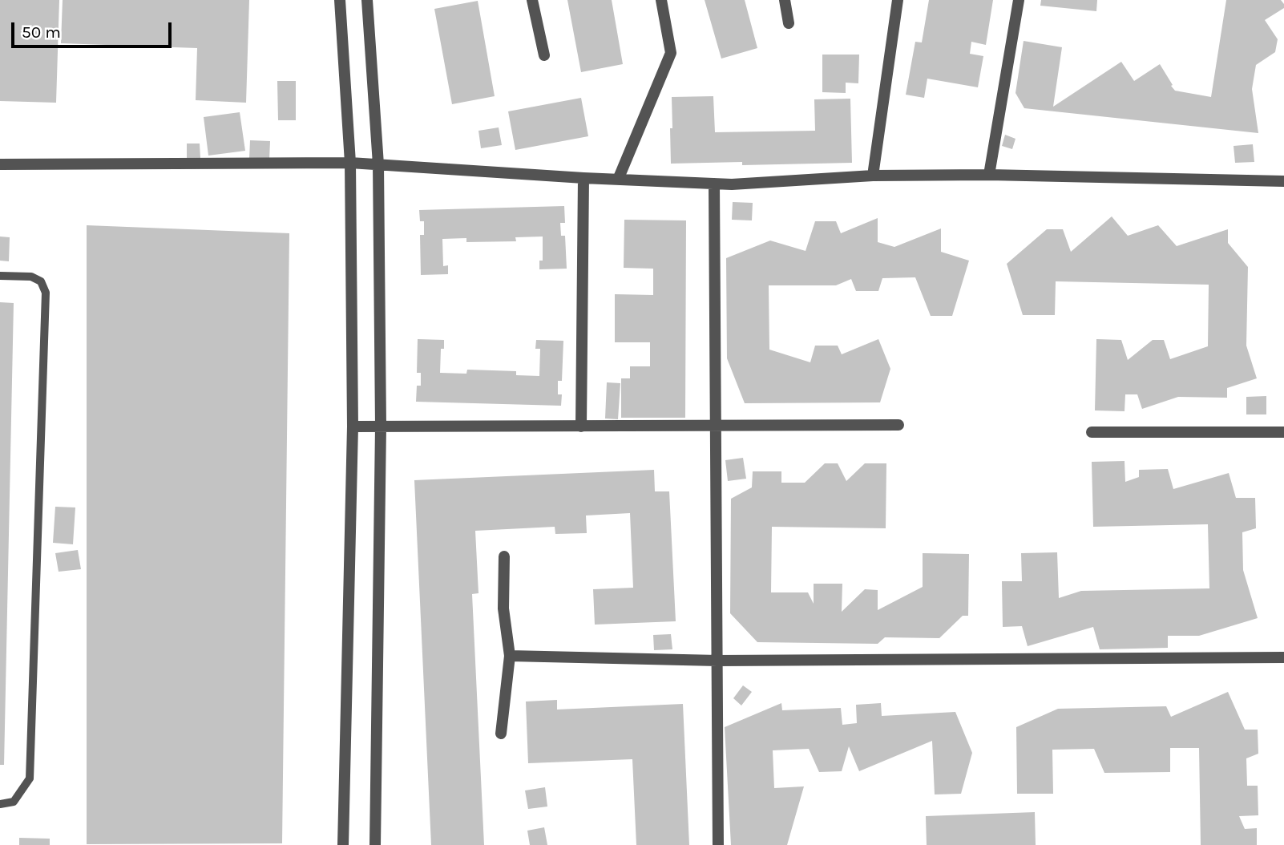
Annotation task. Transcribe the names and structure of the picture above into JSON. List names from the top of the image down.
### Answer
{
  "scale_bar": "50 m"
}
